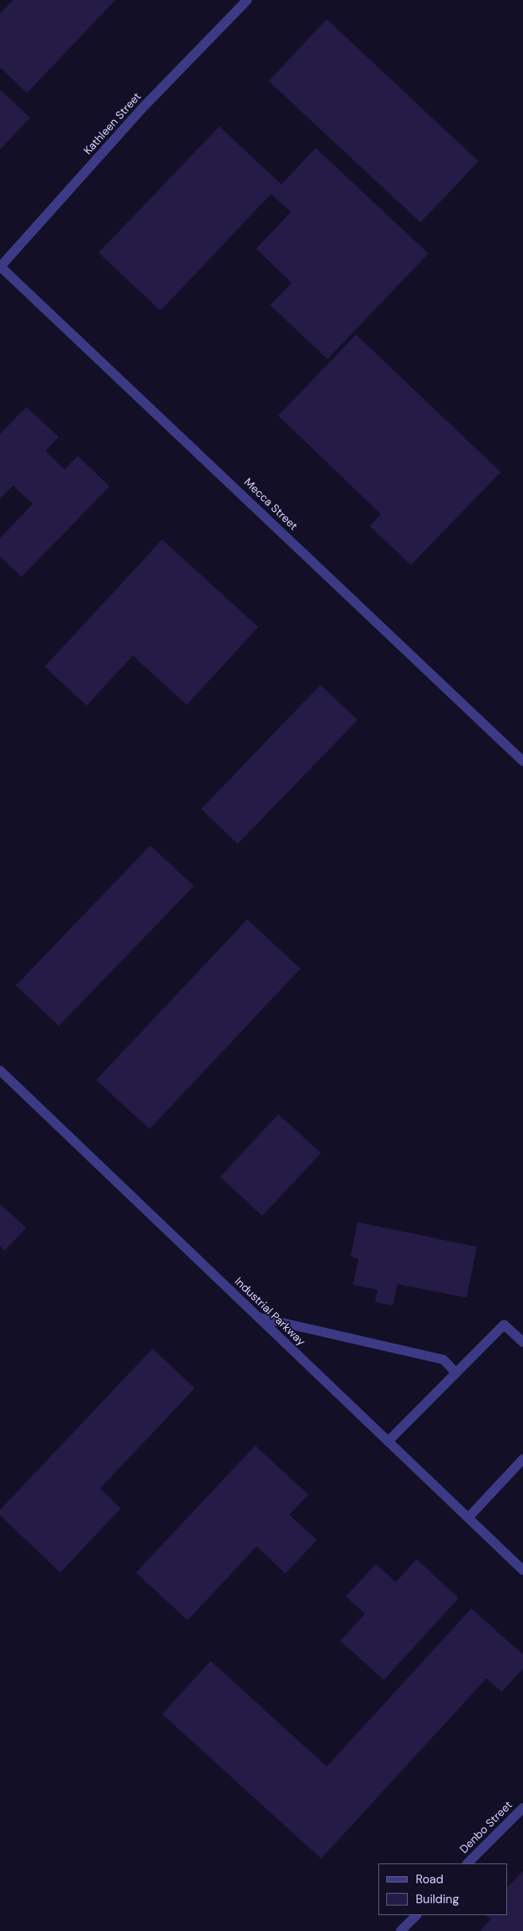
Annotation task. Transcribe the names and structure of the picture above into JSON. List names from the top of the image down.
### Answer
{
  "streets": {
    "street": [
      "Kathleen Street",
      "Mecca Street",
      "Industrial Parkway",
      "Denbo Street"
    ]
  },
  "crossings": [
    ["Kathleen Street", "Mecca Street"]
  ],
  "legend": ["Road", "Building"]
}
